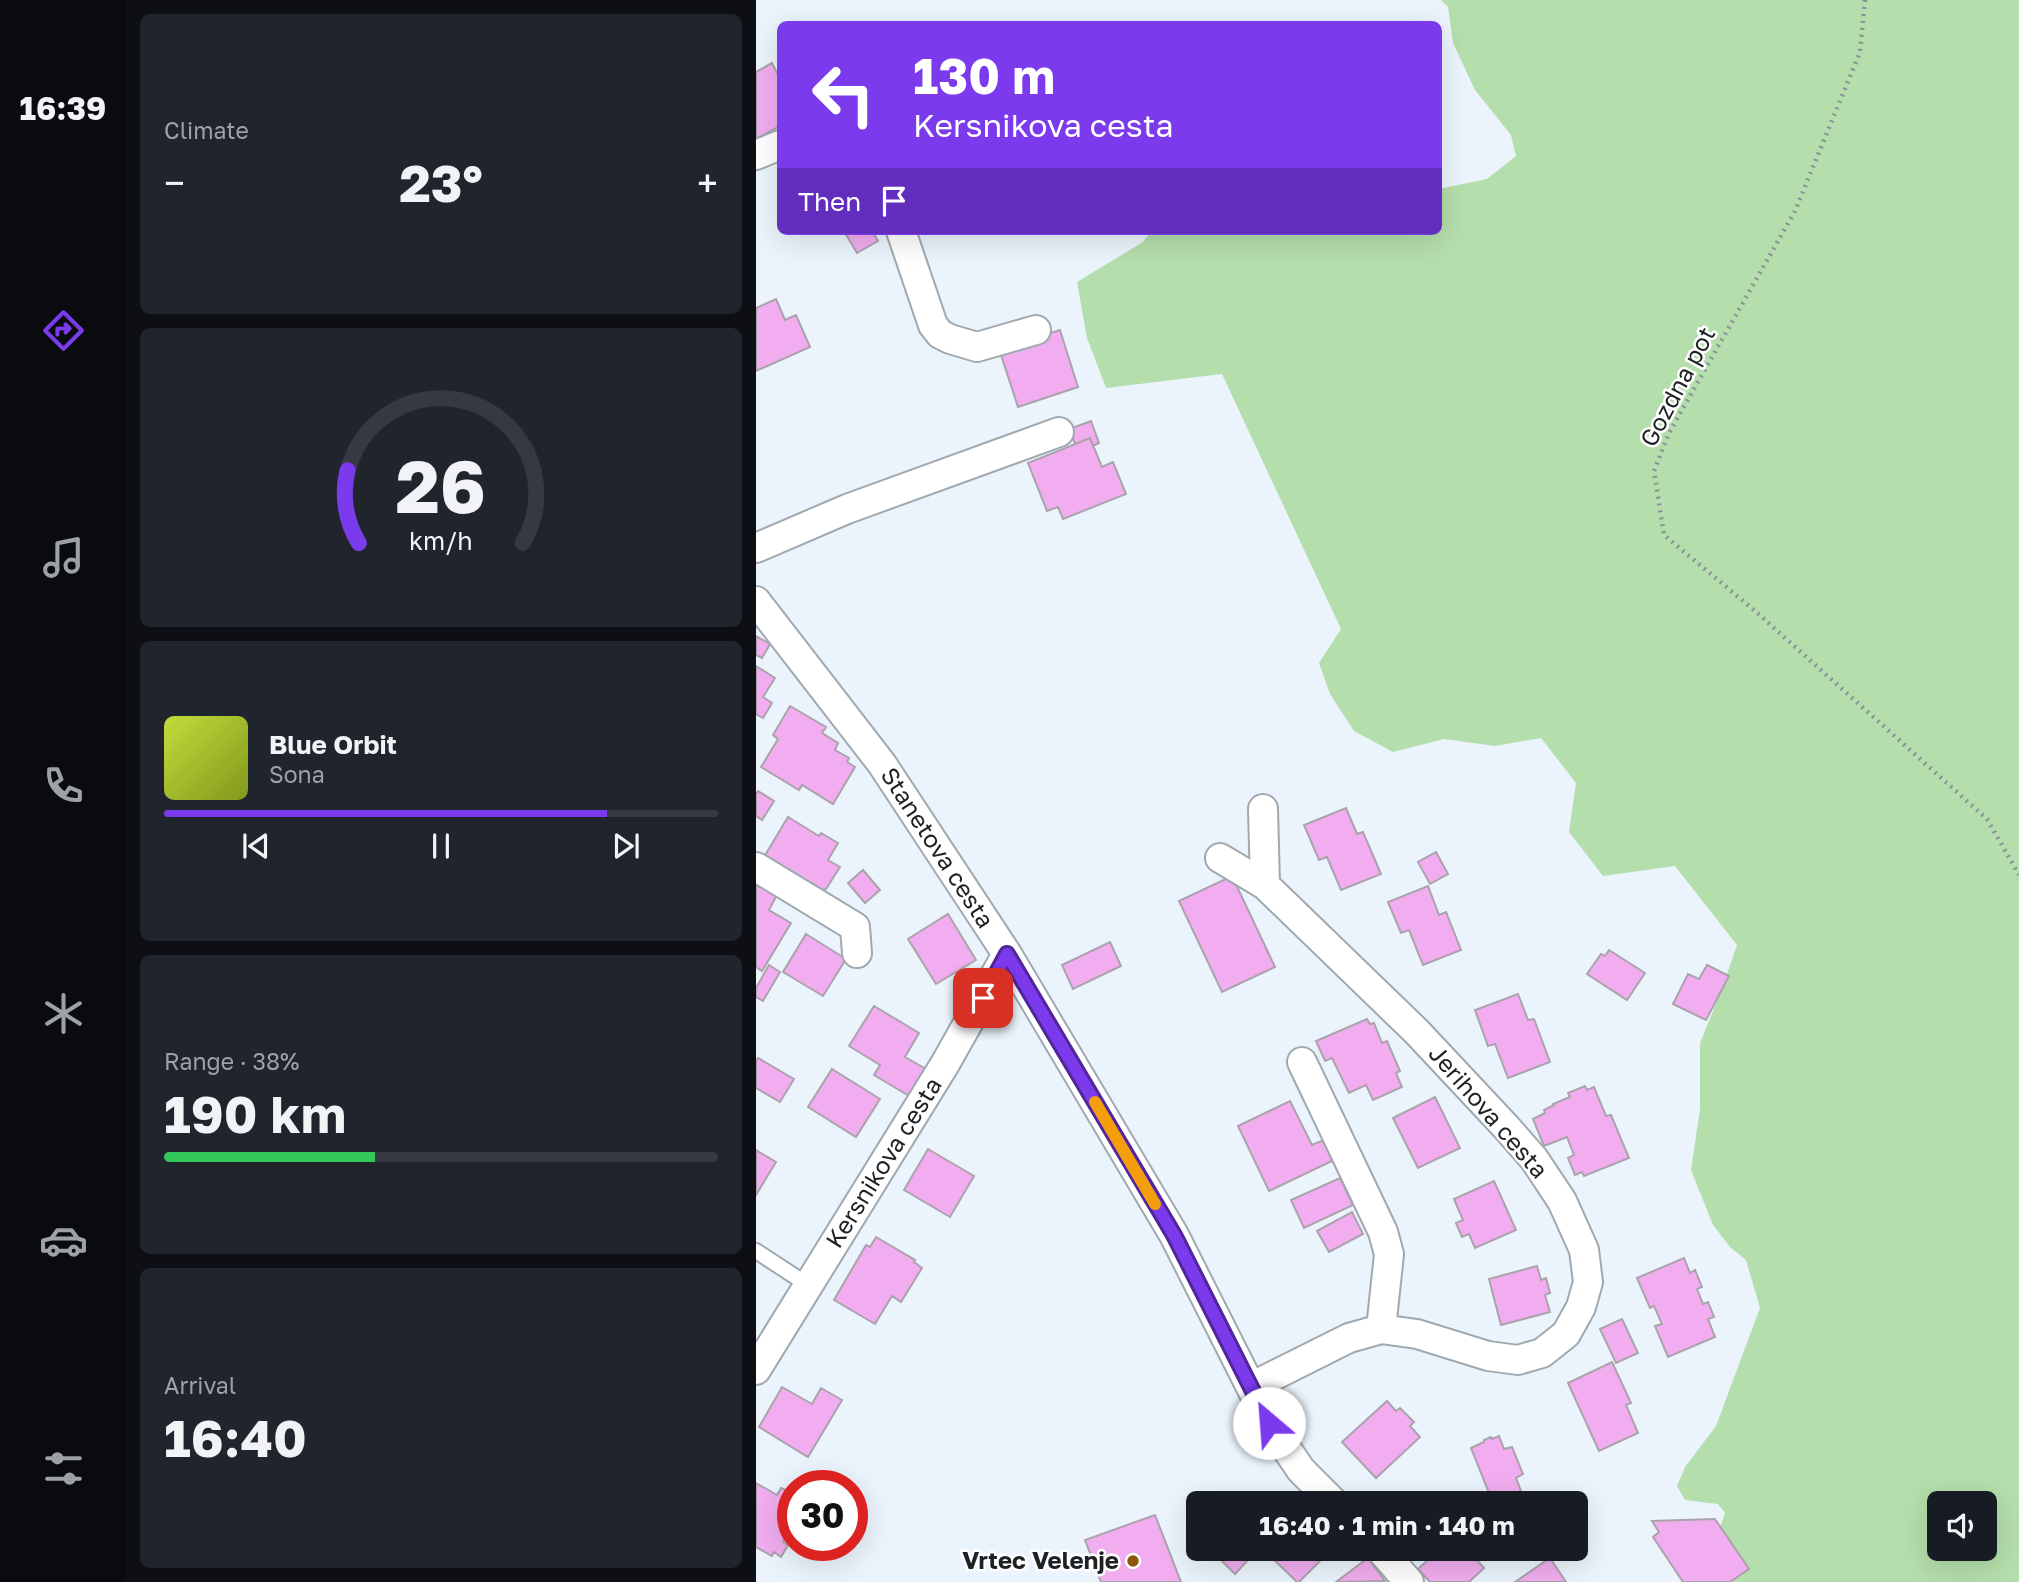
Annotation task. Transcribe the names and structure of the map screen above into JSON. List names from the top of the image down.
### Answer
{
  "streets": {
    "street": ["Stanetova cesta", "Jerihova cesta", "Kersnikova cesta"],
    "path": ["Gozdna pot"]
  },
  "crossings": [
    ["Stanetova cesta", "Jerihova cesta"],
    ["Stanetova cesta", "Kersnikova cesta"]
  ],
  "places": ["Vrtec Velenje"],
  "page": {
    "tabs": "16:39",
    "tile": [
      "Climate",
      ["Range · 38%", "190 km"],
      ["Arrival", "16:40"]
    ],
    "turn": ["130 m", "Kersnikova cesta"],
    "heat": ["−", "23°", "+"],
    "then": "Then",
    "song": ["Blue Orbit", "Sona"],
    "limit": "30",
    "trip": "16:40 · 1 min · 140 m",
    "gauge": ["26", "km/h"]
  }
}
